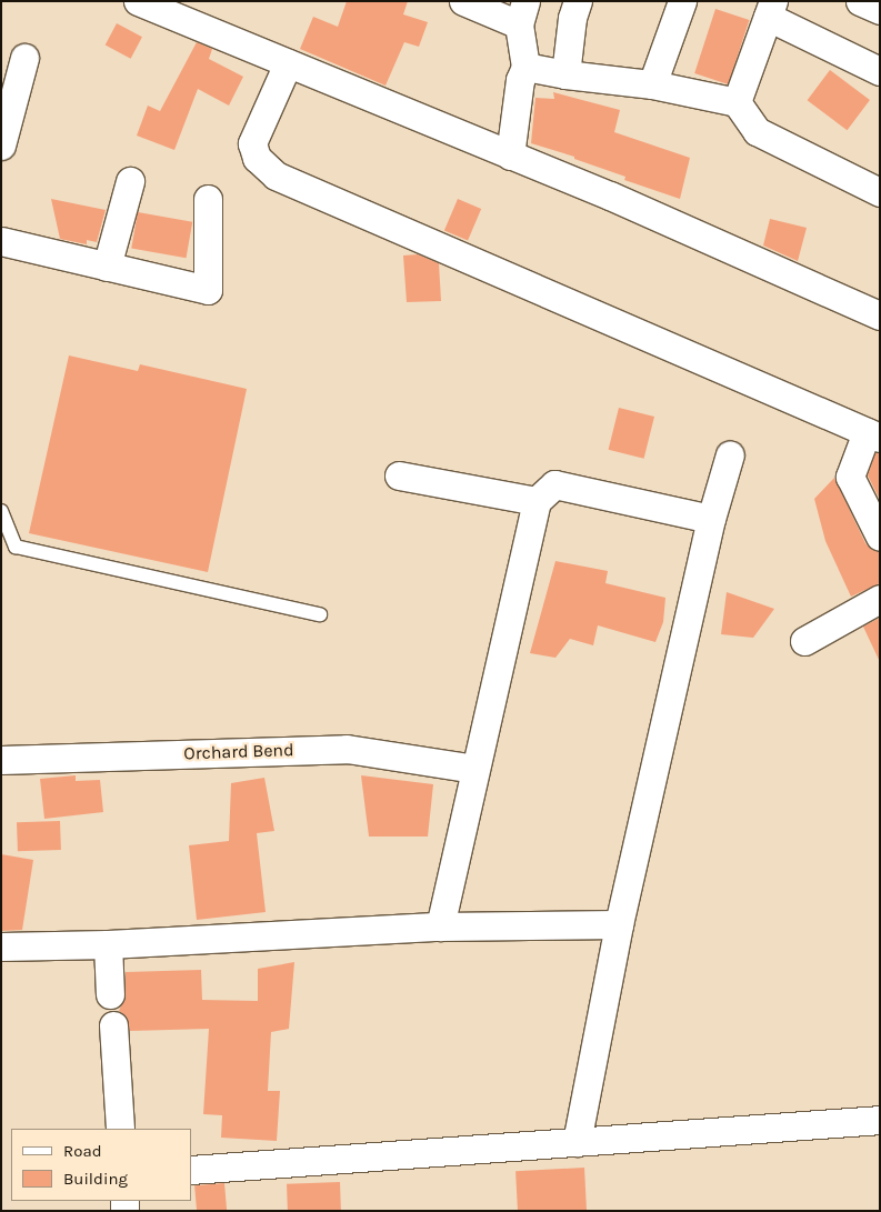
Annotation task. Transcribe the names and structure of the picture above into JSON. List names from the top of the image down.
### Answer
{
  "streets": {
    "street": ["Orchard Bend"]
  },
  "legend": ["Road", "Building"]
}
